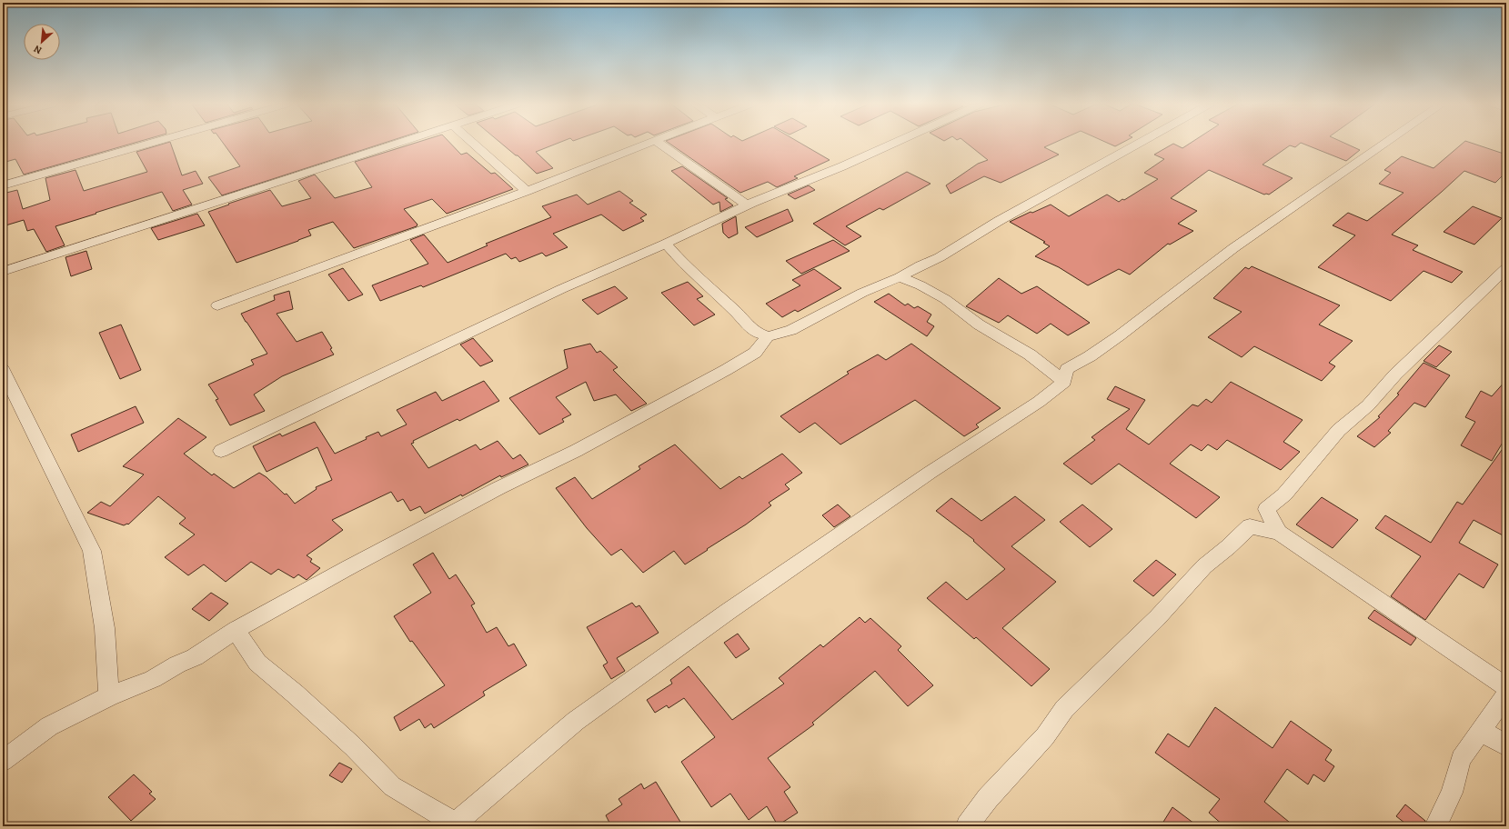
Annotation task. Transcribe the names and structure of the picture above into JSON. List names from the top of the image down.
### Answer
{
  "north": "bottom left"
}
